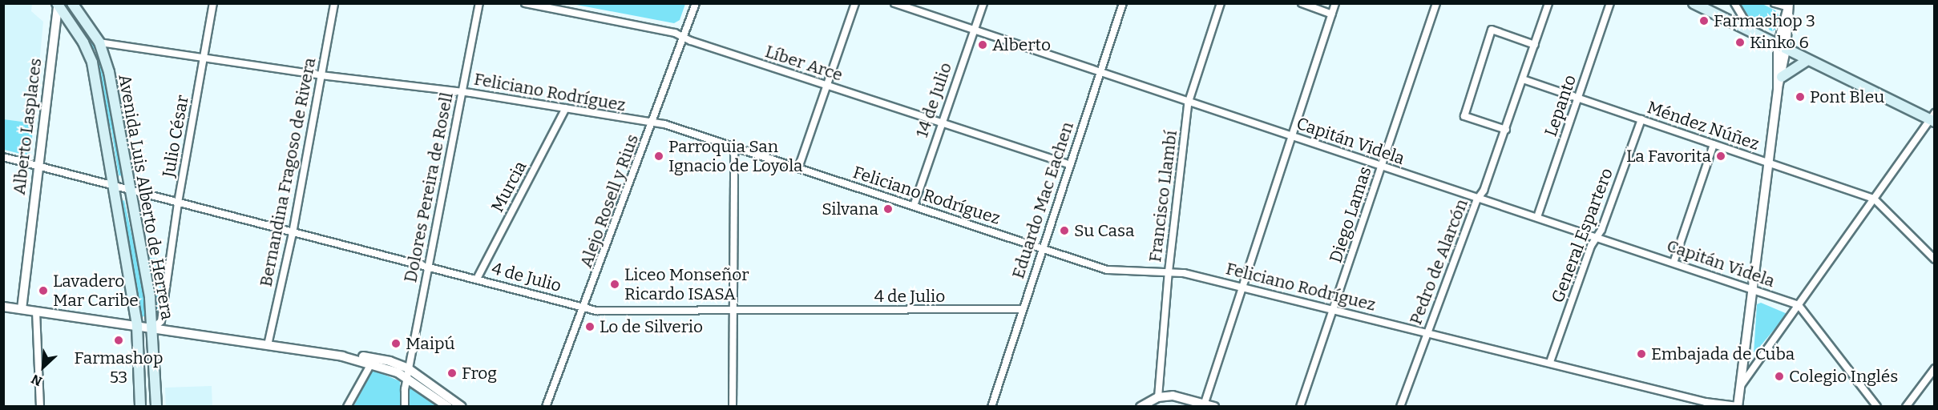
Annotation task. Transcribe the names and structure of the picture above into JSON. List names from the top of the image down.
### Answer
{
  "streets": {
    "main road": ["Avenida Luis Alberto de Herrera"],
    "street": [
      "Líber Arce",
      "Feliciano Rodríguez",
      "14 de Julio",
      "Lepanto",
      "Méndez Núñez",
      "Alberto Lasplaces",
      "Julio César",
      "Capitán Videla",
      "Bernandina Fragoso de Rivera",
      "Murcia",
      "Dolores Pereira de Rosell",
      "Francisco Llambí",
      "Eduardo Mac Eachen",
      "Alejo Rosell y Rius",
      "Diego Lamas",
      "General Espartero",
      "Pedro de Alarcón",
      "4 de Julio"
    ]
  },
  "crossings": [
    ["Líber Arce", "14 de Julio"],
    ["Líber Arce", "Eduardo Mac Eachen"],
    ["Líber Arce", "Alejo Rosell y Rius"],
    ["Feliciano Rodríguez", "14 de Julio"],
    ["Feliciano Rodríguez", "Julio César"],
    ["Feliciano Rodríguez", "Bernandina Fragoso de Rivera"],
    ["Feliciano Rodríguez", "Murcia"],
    ["Feliciano Rodríguez", "Dolores Pereira de Rosell"],
    ["Feliciano Rodríguez", "Francisco Llambí"],
    ["Feliciano Rodríguez", "Avenida Luis Alberto de Herrera"],
    ["Feliciano Rodríguez", "Eduardo Mac Eachen"],
    ["Feliciano Rodríguez", "Alejo Rosell y Rius"],
    ["Feliciano Rodríguez", "Diego Lamas"],
    ["Feliciano Rodríguez", "General Espartero"],
    ["Feliciano Rodríguez", "Pedro de Alarcón"],
    ["14 de Julio", "Capitán Videla"],
    ["Lepanto", "Méndez Núñez"],
    ["Lepanto", "Capitán Videla"],
    ["Méndez Núñez", "General Espartero"],
    ["Méndez Núñez", "Pedro de Alarcón"],
    ["Alberto Lasplaces", "Avenida Luis Alberto de Herrera"],
    ["Alberto Lasplaces", "4 de Julio"],
    ["Julio César", "Avenida Luis Alberto de Herrera"],
    ["Julio César", "4 de Julio"],
    ["Capitán Videla", "Francisco Llambí"],
    ["Capitán Videla", "Eduardo Mac Eachen"],
    ["Capitán Videla", "Diego Lamas"],
    ["Capitán Videla", "General Espartero"],
    ["Capitán Videla", "Pedro de Alarcón"],
    ["Bernandina Fragoso de Rivera", "4 de Julio"],
    ["Murcia", "4 de Julio"],
    ["Dolores Pereira de Rosell", "4 de Julio"],
    ["Avenida Luis Alberto de Herrera", "4 de Julio"],
    ["Eduardo Mac Eachen", "4 de Julio"],
    ["Alejo Rosell y Rius", "4 de Julio"]
  ],
  "places": [
    "Farmashop 3",
    "Kinko 6",
    "Alberto",
    "Pont Bleu",
    "Parroquia San Ignacio de Loyola",
    "La Favorita",
    "Silvana",
    "Su Casa",
    "Liceo Monseñor Ricardo ISASA",
    "Lavadero Mar Caribe",
    "Lo de Silverio",
    "Farmashop 53",
    "Maipú",
    "Embajada de Cuba",
    "Frog",
    "Colegio Inglés"
  ],
  "north": "bottom left"
}
